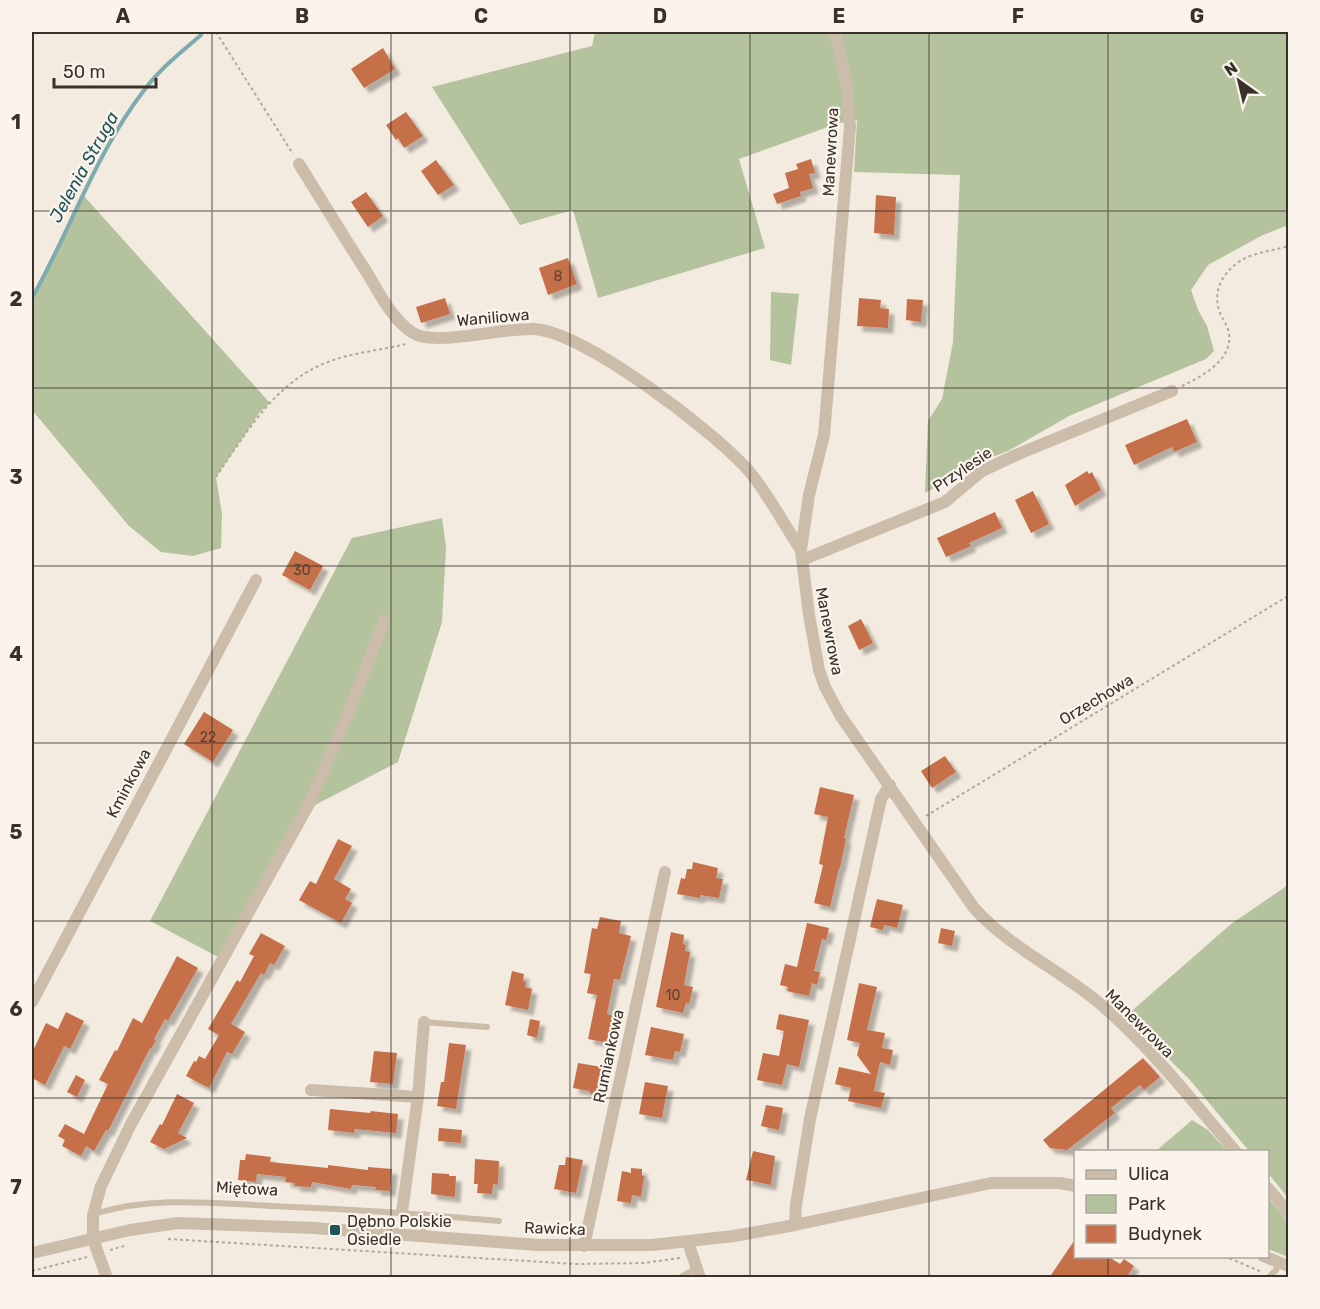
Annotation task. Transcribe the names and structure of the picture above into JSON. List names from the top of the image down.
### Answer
{
  "streets": {
    "street": [
      "Manewrowa",
      "Waniliowa",
      "Przylesie",
      "Kminkowa",
      "Rumiankowa",
      "Rawicka"
    ],
    "lane": ["Miętowa"],
    "path": ["Orzechowa"]
  },
  "crossings": [
    ["Manewrowa", "Waniliowa"],
    ["Manewrowa", "Przylesie"],
    ["Manewrowa", "Orzechowa"],
    ["Waniliowa", "Przylesie"],
    ["Rumiankowa", "Rawicka"]
  ],
  "water": ["Jelenia Struga"],
  "places": {
    "transit": ["Dębno Polskie Osiedle"]
  },
  "house_numbers": [
    "8",
    "30",
    "22",
    "10"
  ],
  "legend": ["Ulica", "Park", "Budynek"],
  "scale_bar": "50 m",
  "north": "top left",
  "grid": {
    "columns": [
      "A",
      "B",
      "C",
      "D",
      "E",
      "F",
      "G"
    ],
    "rows": [
      "1",
      "2",
      "3",
      "4",
      "5",
      "6",
      "7"
    ]
  }
}
